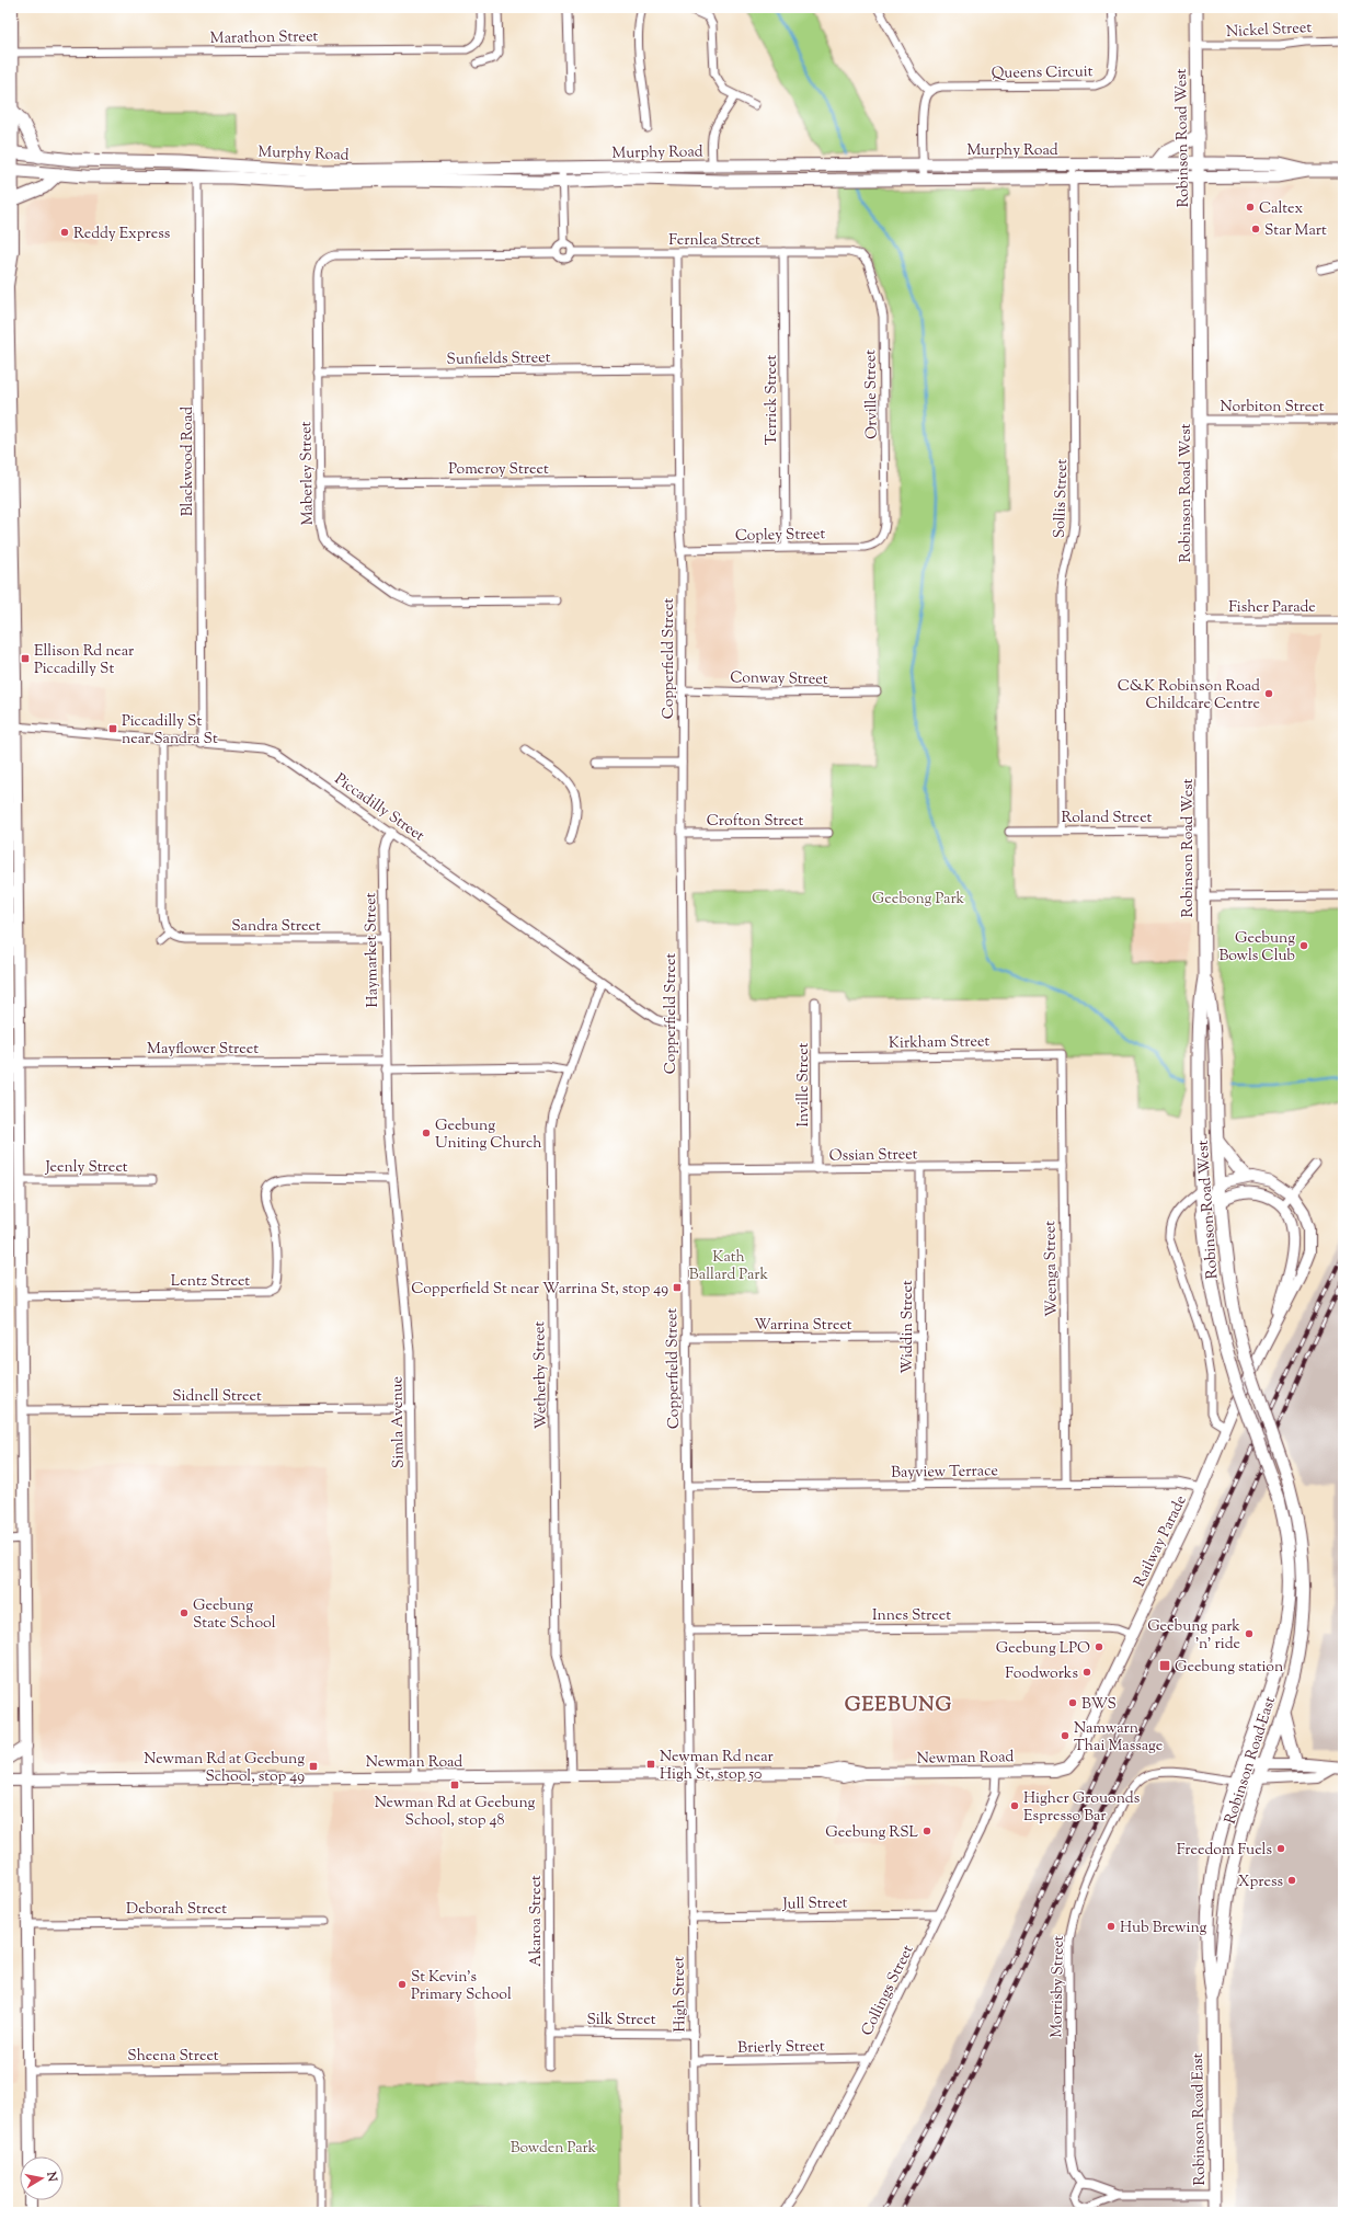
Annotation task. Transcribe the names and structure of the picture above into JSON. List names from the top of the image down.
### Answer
{
  "streets": {
    "main road": [
      "Robinson Road West",
      "Murphy Road",
      "Railway Parade",
      "Newman Road",
      "Robinson Road East"
    ],
    "street": [
      "Nickel Street",
      "Marathon Street",
      "Queens Circuit",
      "Fernlea Street",
      "Sunfields Street",
      "Orville Street",
      "Terrick Street",
      "Norbiton Street",
      "Blackwood Road",
      "Pomeroy Street",
      "Maberley Street",
      "Sollis Street",
      "Copley Street",
      "Fisher Parade",
      "Copperfield Street",
      "Conway Street",
      "Piccadilly Street",
      "Roland Street",
      "Crofton Street",
      "Sandra Street",
      "Haymarket Street",
      "Kirkham Street",
      "Mayflower Street",
      "Inville Street",
      "Ossian Street",
      "Jeenly Street",
      "Weenga Street",
      "Lentz Street",
      "Warrina Street",
      "Widdin Street",
      "Wetherby Street",
      "Sidnell Street",
      "Simla Avenue",
      "Bayview Terrace",
      "Innes Street",
      "Jull Street",
      "Deborah Street",
      "Akaroa Street",
      "Morrisby Street",
      "Collings Street",
      "High Street",
      "Silk Street",
      "Brierly Street",
      "Sheena Street"
    ]
  },
  "crossings": [
    ["Nickel Street", "Robinson Road West"],
    ["Robinson Road West", "Murphy Road"],
    ["Robinson Road West", "Norbiton Street"],
    ["Robinson Road West", "Fisher Parade"],
    ["Robinson Road West", "Roland Street"],
    ["Robinson Road West", "Railway Parade"],
    ["Robinson Road West", "Robinson Road East"],
    ["Murphy Road", "Blackwood Road"],
    ["Murphy Road", "Sollis Street"],
    ["Fernlea Street", "Orville Street"],
    ["Fernlea Street", "Terrick Street"],
    ["Fernlea Street", "Maberley Street"],
    ["Fernlea Street", "Copperfield Street"],
    ["Sunfields Street", "Maberley Street"],
    ["Sunfields Street", "Copperfield Street"],
    ["Orville Street", "Copley Street"],
    ["Terrick Street", "Copley Street"],
    ["Blackwood Road", "Piccadilly Street"],
    ["Pomeroy Street", "Maberley Street"],
    ["Pomeroy Street", "Copperfield Street"],
    ["Sollis Street", "Roland Street"],
    ["Copley Street", "Copperfield Street"],
    ["Copperfield Street", "Conway Street"],
    ["Copperfield Street", "Piccadilly Street"],
    ["Copperfield Street", "Crofton Street"],
    ["Copperfield Street", "Ossian Street"],
    ["Copperfield Street", "Warrina Street"],
    ["Copperfield Street", "Bayview Terrace"],
    ["Copperfield Street", "Innes Street"],
    ["Copperfield Street", "Newman Road"],
    ["Copperfield Street", "High Street"],
    ["Piccadilly Street", "Haymarket Street"],
    ["Piccadilly Street", "Wetherby Street"],
    ["Sandra Street", "Haymarket Street"],
    ["Haymarket Street", "Mayflower Street"],
    ["Haymarket Street", "Simla Avenue"],
    ["Kirkham Street", "Inville Street"],
    ["Kirkham Street", "Weenga Street"],
    ["Inville Street", "Ossian Street"],
    ["Ossian Street", "Weenga Street"],
    ["Ossian Street", "Widdin Street"],
    ["Weenga Street", "Bayview Terrace"],
    ["Lentz Street", "Simla Avenue"],
    ["Warrina Street", "Widdin Street"],
    ["Widdin Street", "Bayview Terrace"],
    ["Wetherby Street", "Newman Road"],
    ["Sidnell Street", "Simla Avenue"],
    ["Simla Avenue", "Newman Road"],
    ["Bayview Terrace", "Railway Parade"],
    ["Railway Parade", "Innes Street"],
    ["Railway Parade", "Newman Road"],
    ["Newman Road", "Akaroa Street"],
    ["Newman Road", "Collings Street"],
    ["Newman Road", "High Street"],
    ["Robinson Road East", "Morrisby Street"],
    ["Jull Street", "Collings Street"],
    ["Jull Street", "High Street"],
    ["Akaroa Street", "Silk Street"],
    ["Collings Street", "Brierly Street"],
    ["High Street", "Silk Street"],
    ["High Street", "Brierly Street"]
  ],
  "districts": ["GEEBUNG"],
  "parks": ["Geebong Park", "Kath Ballard Park", "Bowden Park"],
  "places": {
    "other": [
      "Caltex",
      "Star Mart",
      "Reddy Express",
      "C&K Robinson Road Childcare Centre",
      "Geebung Bowls Club",
      "Geebung Uniting Church",
      "Geebung State School",
      "Geebung park 'n' ride",
      "Geebung LPO",
      "Foodworks",
      "BWS",
      "Namwarn Thai Massage",
      "Higher Grouonds Espresso Bar",
      "Geebung RSL",
      "Freedom Fuels",
      "Xpress",
      "Hub Brewing",
      "St Kevin's Primary School"
    ],
    "transit": [
      "Ellison Rd near Piccadilly St",
      "Piccadilly St near Sandra St",
      "Copperfield St near Warrina St, stop 49",
      "Geebung station",
      "Newman Rd near High St, stop 50",
      "Newman Rd at Geebung School, stop 49",
      "Newman Rd at Geebung School, stop 48"
    ]
  },
  "north": "right"
}
